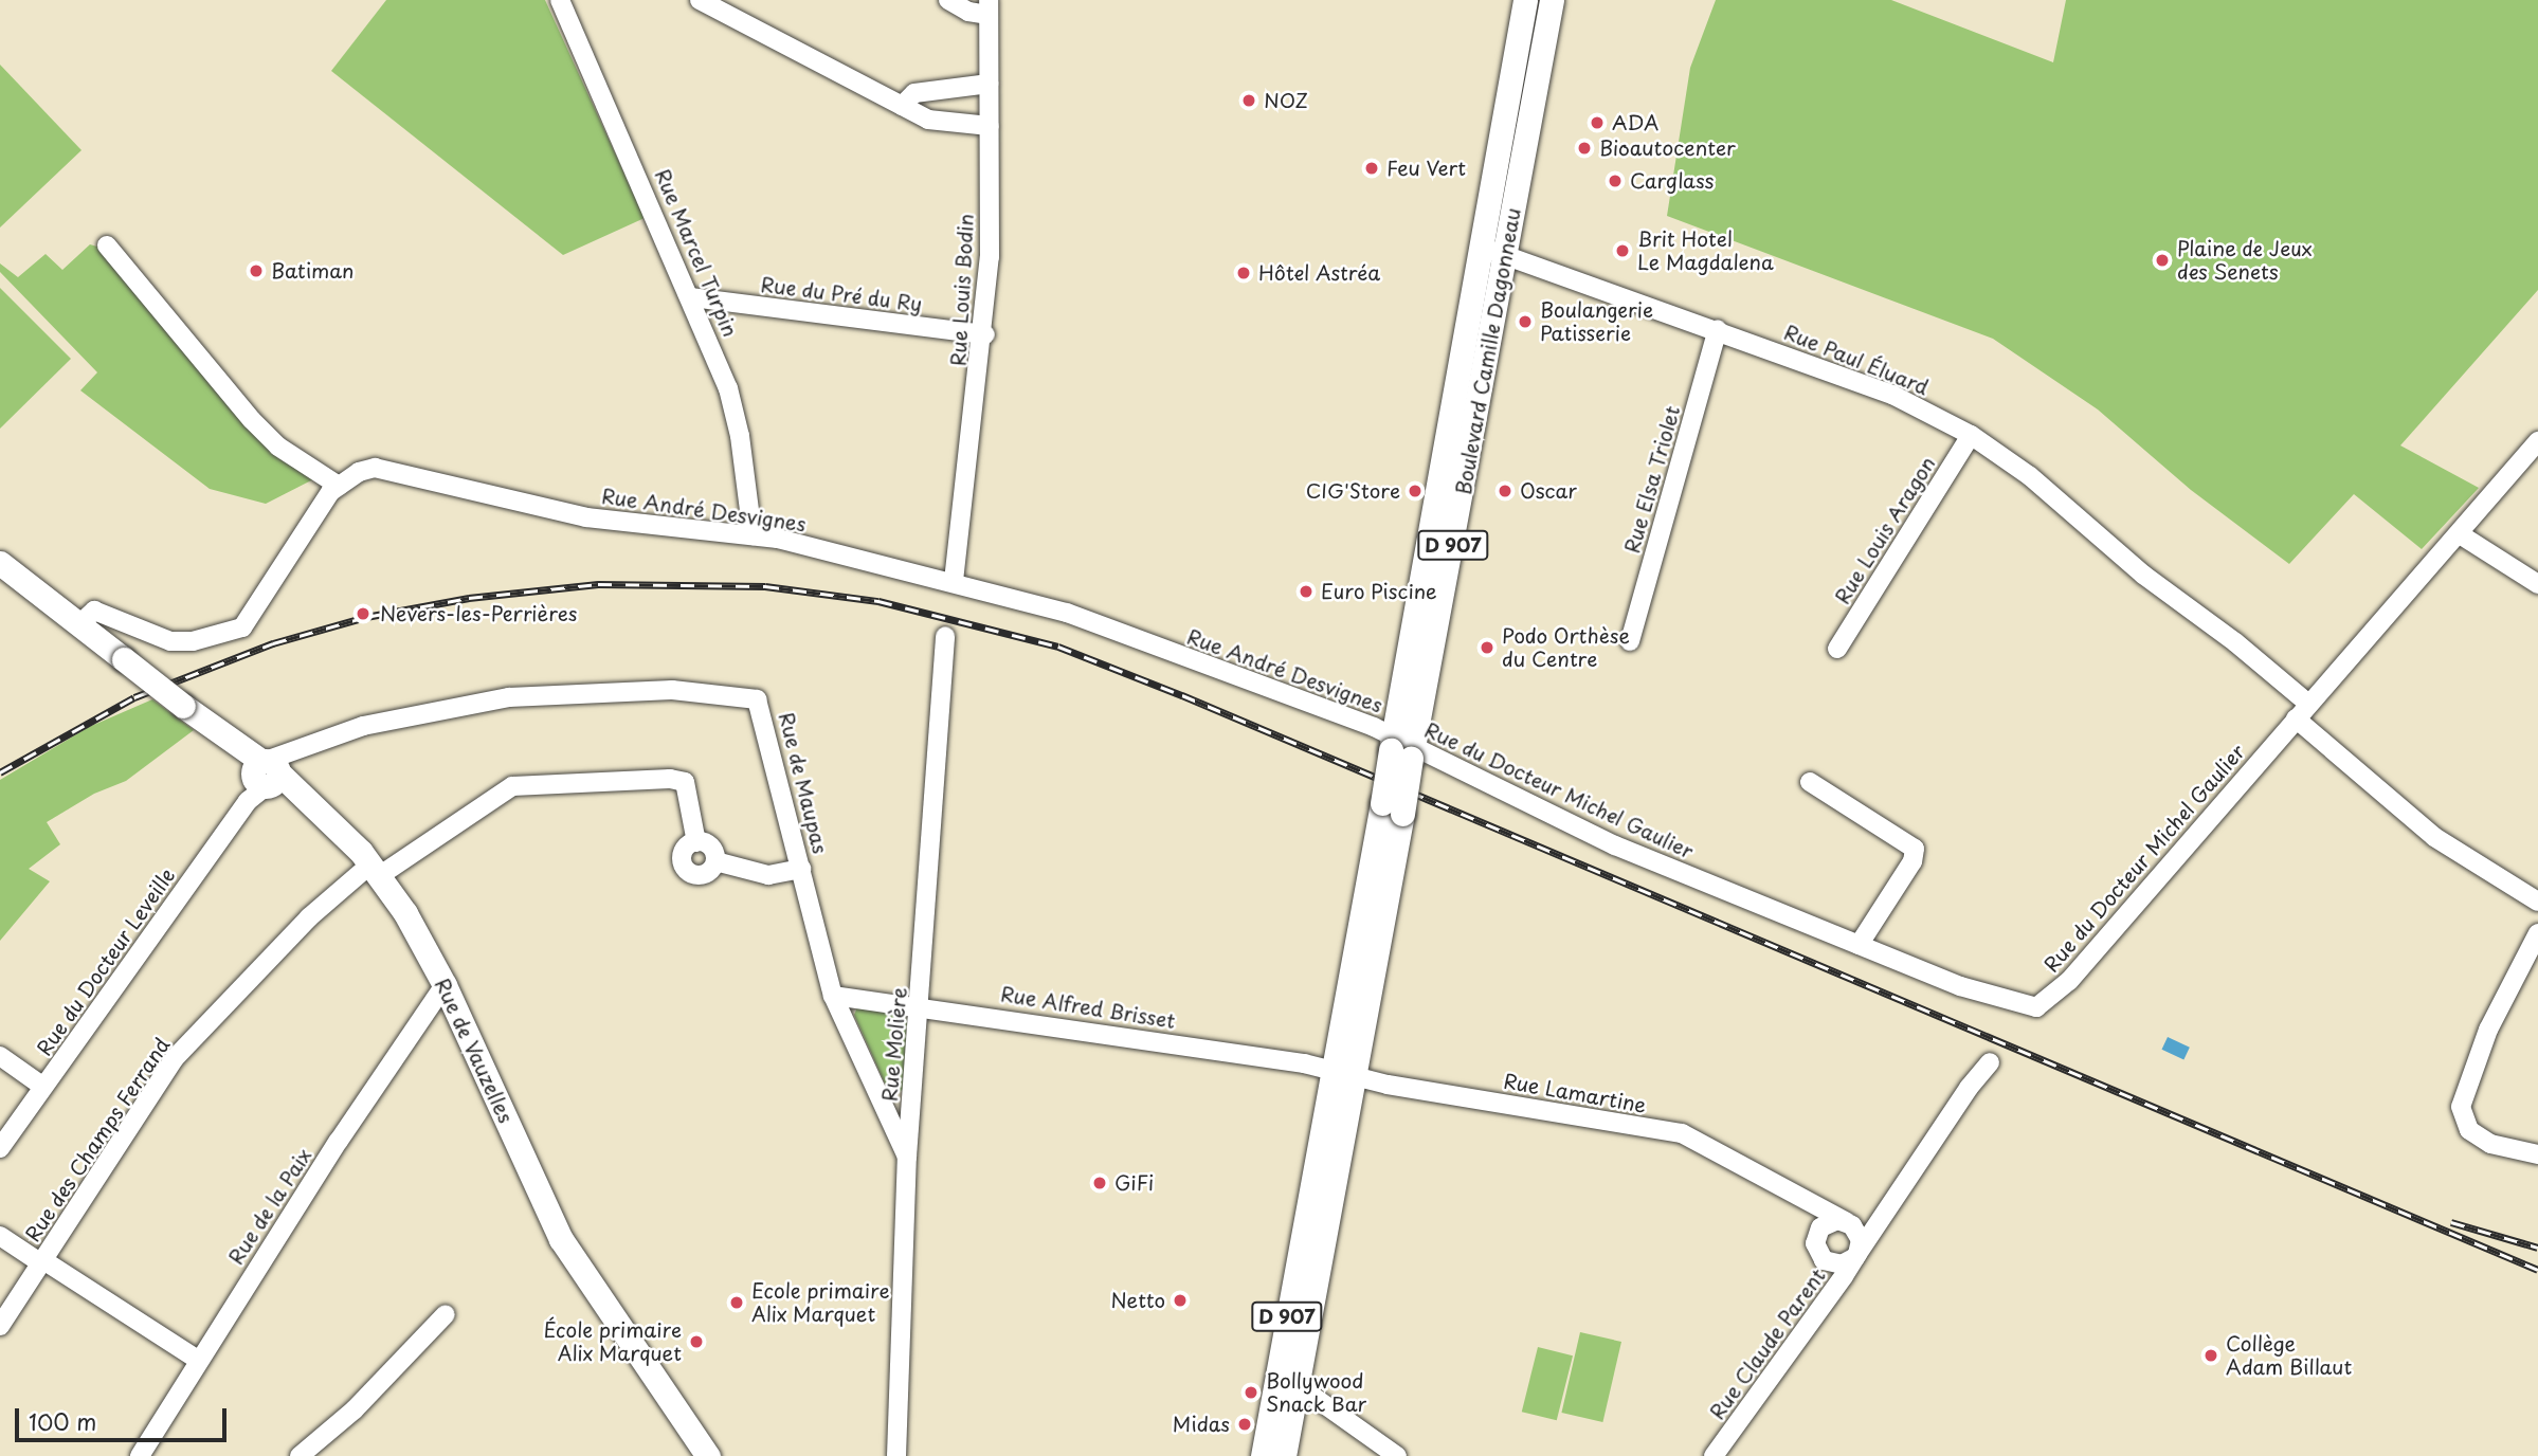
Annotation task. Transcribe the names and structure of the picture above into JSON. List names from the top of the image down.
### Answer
{
  "streets": {
    "main road": ["Boulevard Camille Dagonneau", "D 907", "Rue de Vauzelles"],
    "street": [
      "Rue Marcel Turpin",
      "Rue Louis Bodin",
      "Rue du Pré du Ry",
      "Rue Paul Éluard",
      "Rue Elsa Triolet",
      "Rue André Desvignes",
      "Rue Louis Aragon",
      "Rue de Maupas",
      "Rue du Docteur Michel Gaulier",
      "Rue du Docteur Leveille",
      "Rue Alfred Brisset",
      "Rue Molière",
      "Rue Lamartine",
      "Rue des Champs Ferrand",
      "Rue de la Paix",
      "Rue Claude Parent"
    ]
  },
  "crossings": [
    ["Rue Marcel Turpin", "Rue du Pré du Ry"],
    ["Rue Marcel Turpin", "Rue André Desvignes"],
    ["Rue Louis Bodin", "Rue du Pré du Ry"],
    ["Rue Louis Bodin", "Rue André Desvignes"],
    ["Boulevard Camille Dagonneau", "Rue Paul Éluard"],
    ["Boulevard Camille Dagonneau", "Rue André Desvignes"],
    ["Boulevard Camille Dagonneau", "D 907"],
    ["Boulevard Camille Dagonneau", "Rue du Docteur Michel Gaulier"],
    ["Rue Paul Éluard", "Rue Elsa Triolet"],
    ["Rue Paul Éluard", "Rue Louis Aragon"],
    ["Rue Paul Éluard", "Rue du Docteur Michel Gaulier"],
    ["Rue André Desvignes", "D 907"],
    ["Rue André Desvignes", "Rue du Docteur Michel Gaulier"],
    ["D 907", "Rue du Docteur Michel Gaulier"],
    ["D 907", "Rue Alfred Brisset"],
    ["D 907", "Rue Lamartine"],
    ["Rue de Maupas", "Rue du Docteur Leveille"],
    ["Rue de Maupas", "Rue Alfred Brisset"],
    ["Rue de Maupas", "Rue Molière"],
    ["Rue de Maupas", "Rue de Vauzelles"],
    ["Rue du Docteur Leveille", "Rue de Vauzelles"],
    ["Rue Alfred Brisset", "Rue Molière"],
    ["Rue Alfred Brisset", "Rue Lamartine"],
    ["Rue de Vauzelles", "Rue des Champs Ferrand"],
    ["Rue de Vauzelles", "Rue de la Paix"],
    ["Rue Lamartine", "Rue Claude Parent"]
  ],
  "places": [
    "NOZ",
    "ADA",
    "Bioautocenter",
    "Feu Vert",
    "Carglass",
    "Brit Hotel Le Magdalena",
    "Plaine de Jeux des Senets",
    "Batiman",
    "Hôtel Astréa",
    "Boulangerie Patisserie",
    "CIG'Store",
    "Oscar",
    "Euro Piscine",
    "Nevers-les-Perrières",
    "Podo Orthèse du Centre",
    "GiFi",
    "Netto",
    "Ecole primaire Alix Marquet",
    "École primaire Alix Marquet",
    "Collège Adam Billaut",
    "Bollywood Snack Bar",
    "Midas"
  ],
  "scale_bar": "100 m"
}
